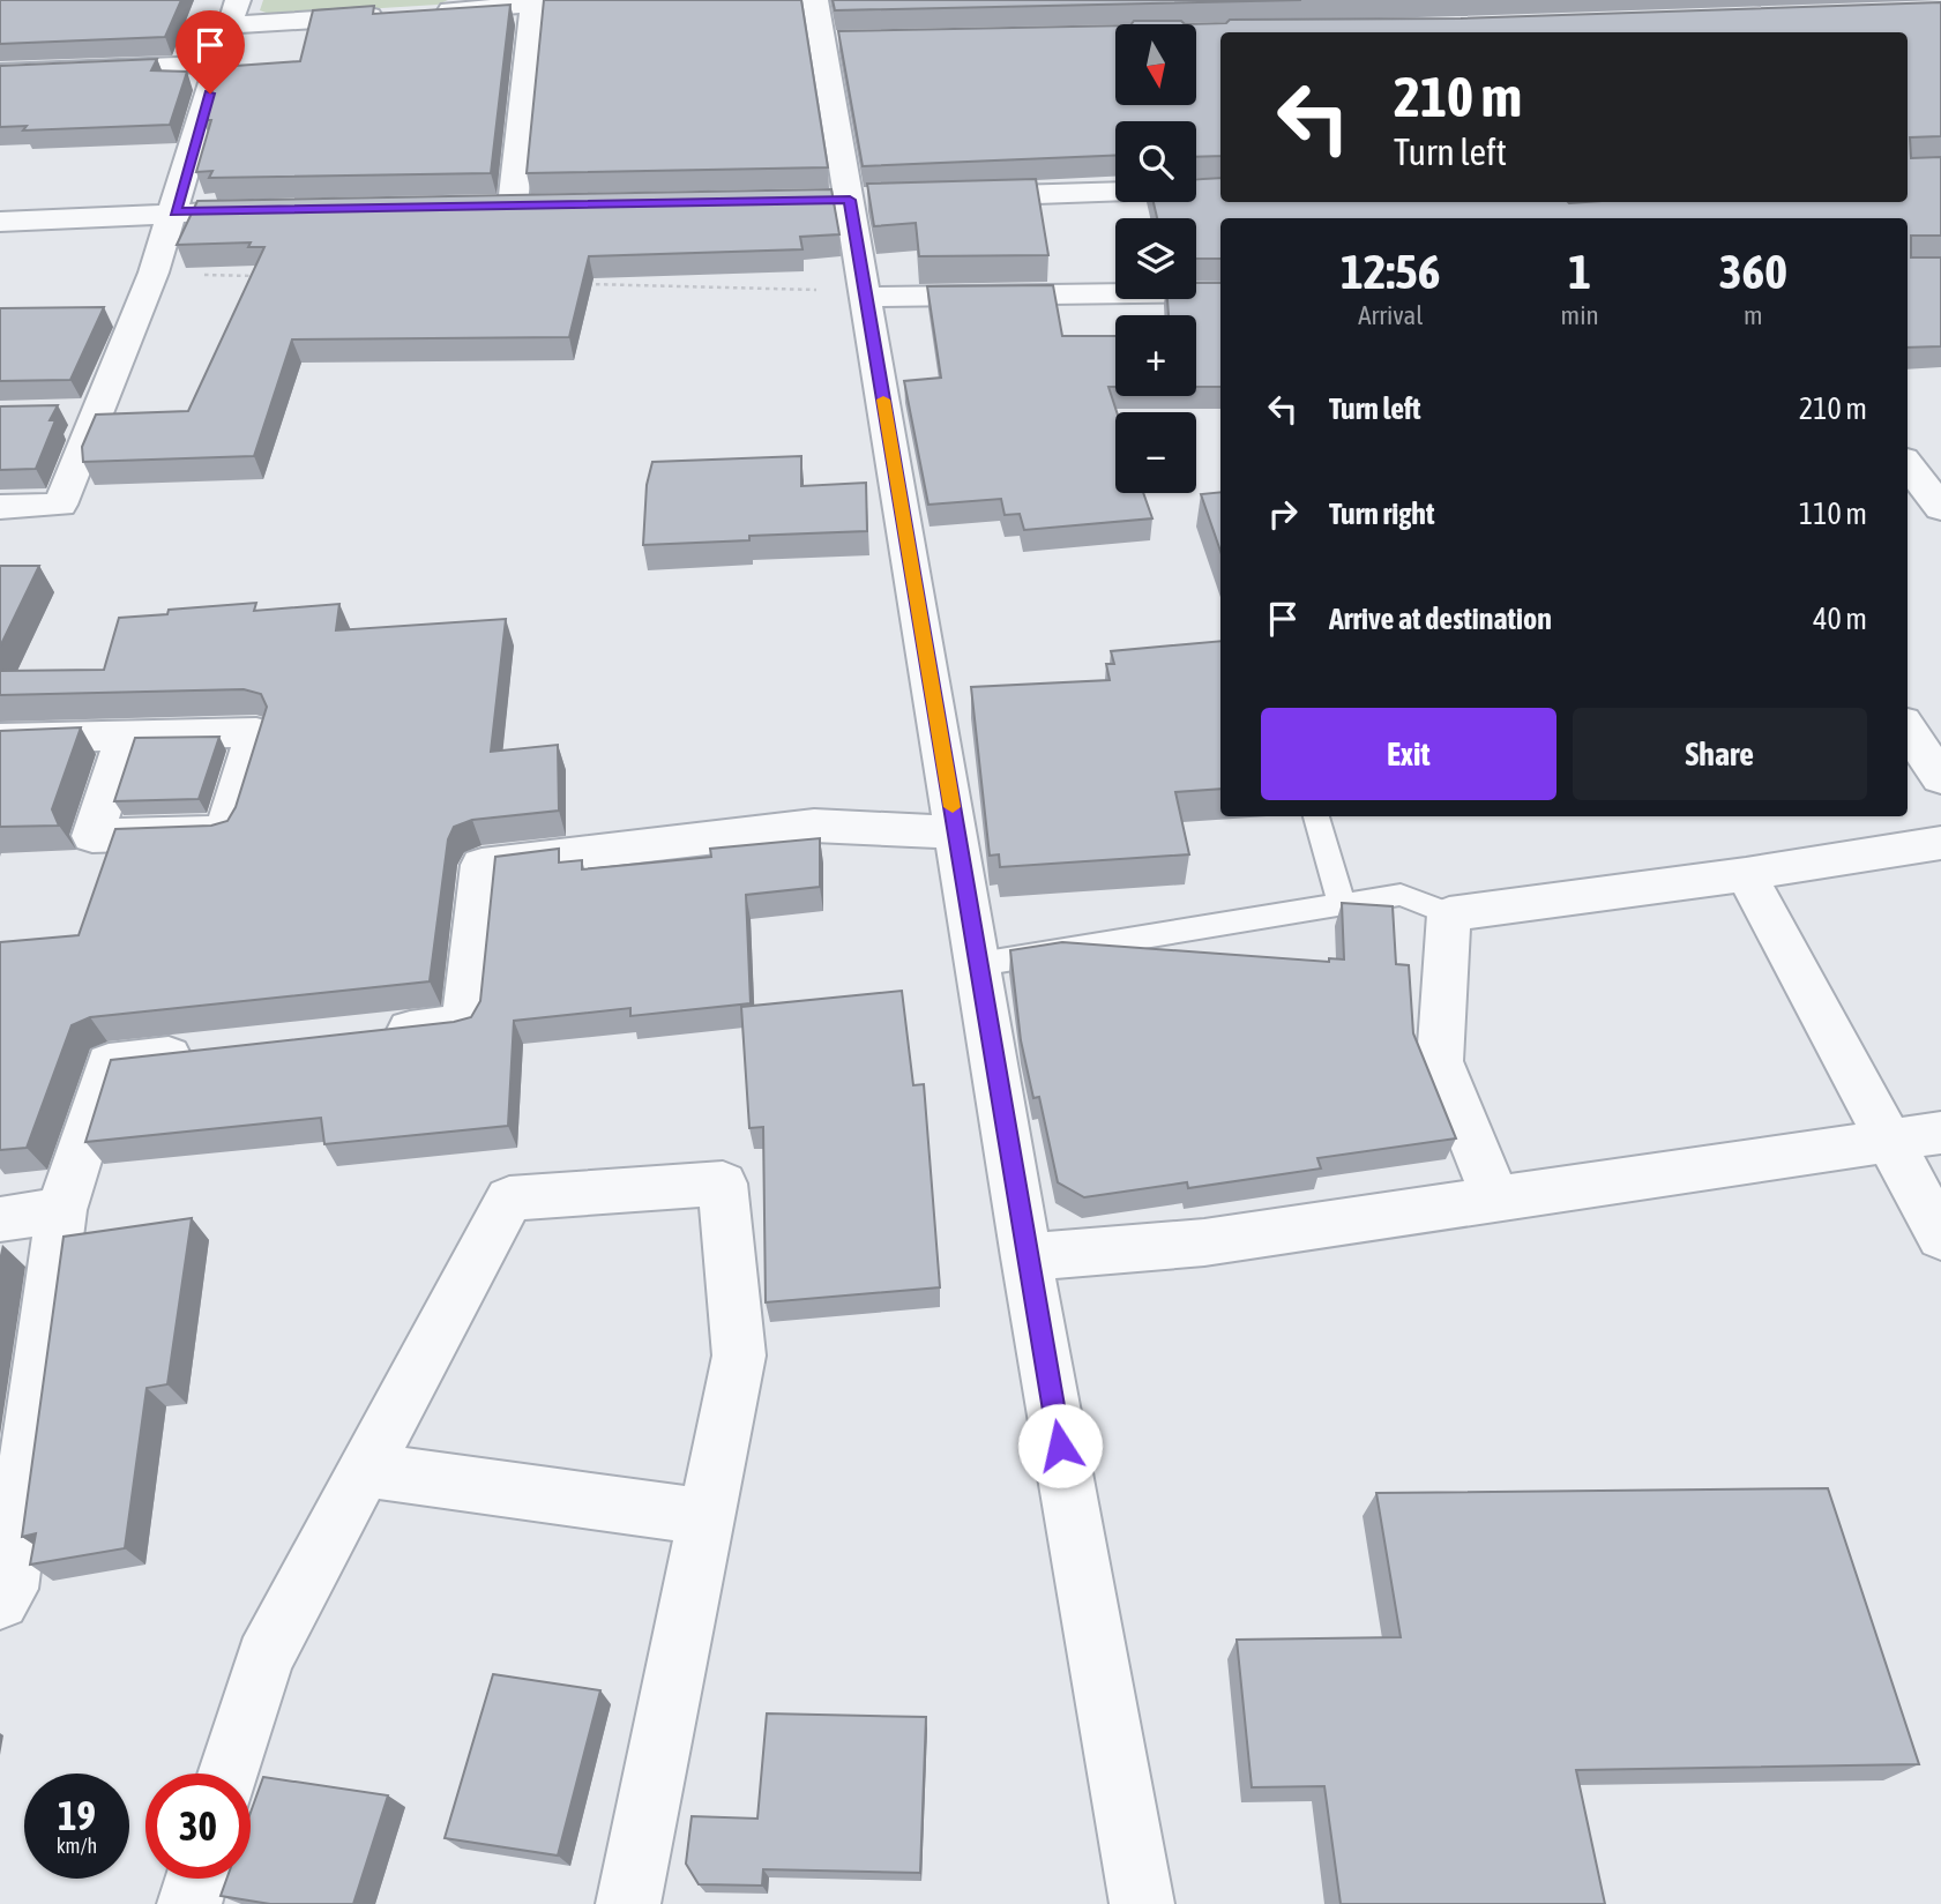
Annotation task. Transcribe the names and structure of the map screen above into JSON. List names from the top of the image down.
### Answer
{
  "north": "bottom",
  "page": {
    "map_buttons": ["+", "−"],
    "turn": ["210 m", "Turn left"],
    "eta": [
      "12:56",
      "Arrival",
      "1",
      "min",
      "360",
      "m"
    ],
    "list": [
      {
        "name": "Turn left",
        "value": "210 m"
      },
      {
        "name": "Turn right",
        "value": "110 m"
      },
      {
        "name": "Arrive at destination",
        "value": "40 m"
      }
    ],
    "buttons": ["Exit", "Share"],
    "speed": "19 km/h",
    "limit": "30"
  }
}
